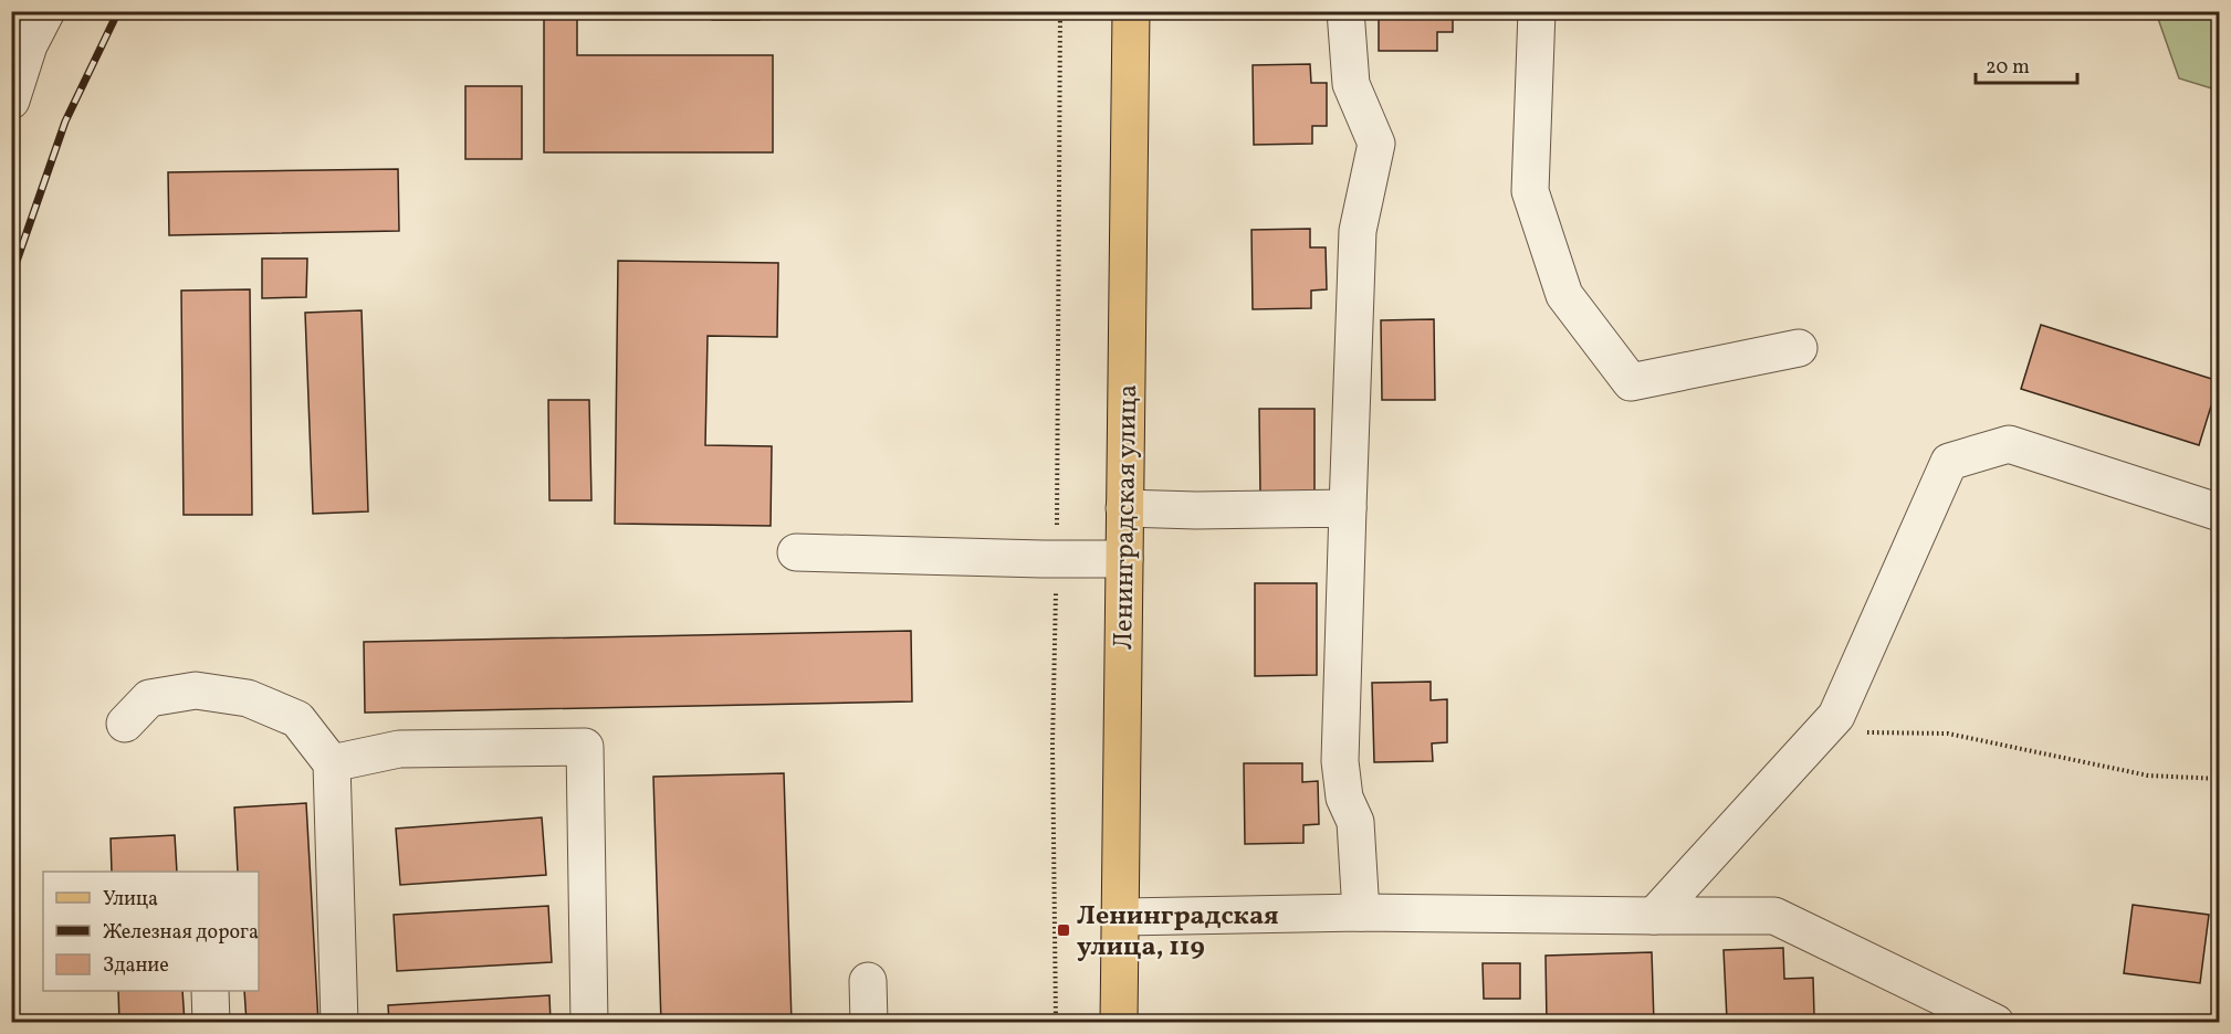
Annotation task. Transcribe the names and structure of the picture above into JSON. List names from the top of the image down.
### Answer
{
  "streets": {
    "main road": ["Ленинградская улица"]
  },
  "places": {
    "transit": ["Ленинградская улица, 119"]
  },
  "legend": ["Улица", "Железная дорога", "Здание"],
  "scale_bar": "20 m"
}
